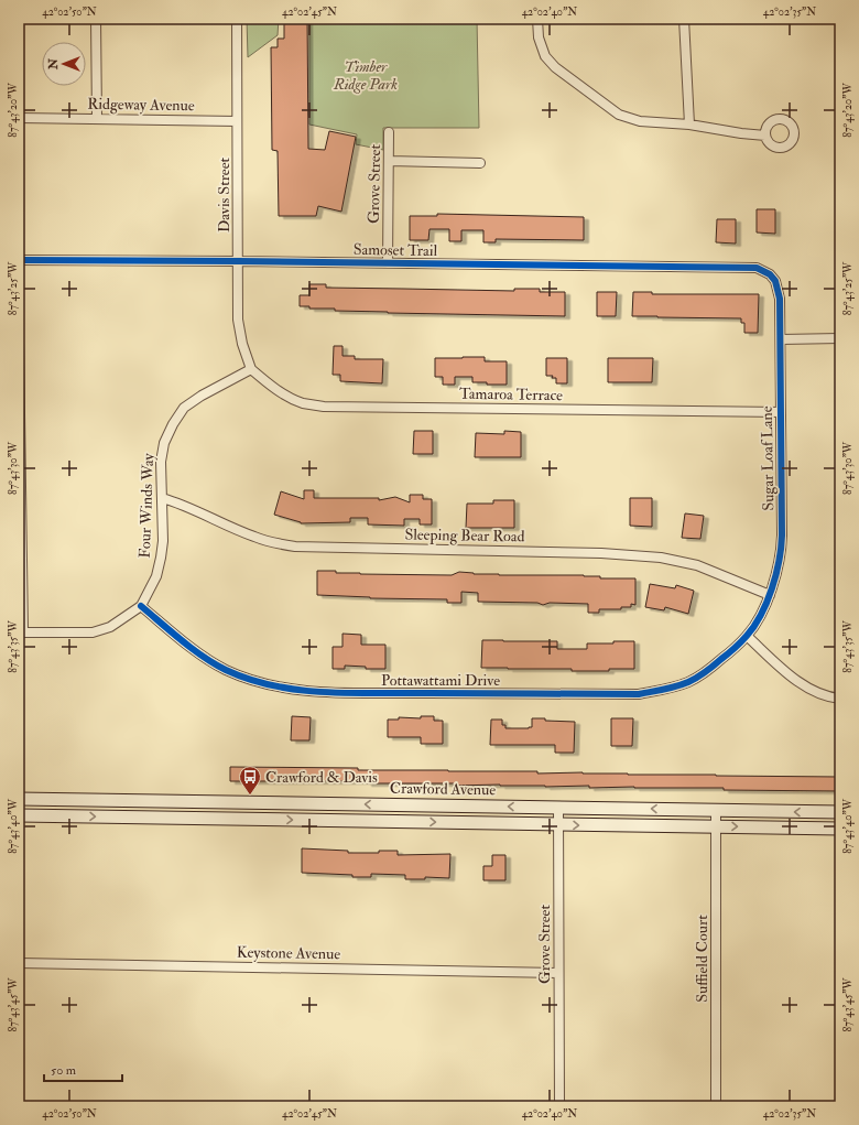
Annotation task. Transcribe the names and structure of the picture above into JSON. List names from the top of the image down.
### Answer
{
  "streets": {
    "main road": ["Crawford Avenue"],
    "street": [
      "Ridgeway Avenue",
      "Grove Street",
      "Davis Street",
      "Samoset Trail",
      "Tamaroa Terrace",
      "Sugar Loaf Lane",
      "Four Winds Way",
      "Sleeping Bear Road",
      "Pottawattami Drive",
      "Keystone Avenue",
      "Suffield Court"
    ]
  },
  "crossings": [
    ["Ridgeway Avenue", "Davis Street"],
    ["Grove Street", "Samoset Trail"],
    ["Grove Street", "Crawford Avenue"],
    ["Grove Street", "Keystone Avenue"],
    ["Davis Street", "Samoset Trail"],
    ["Davis Street", "Tamaroa Terrace"],
    ["Davis Street", "Four Winds Way"],
    ["Samoset Trail", "Sugar Loaf Lane"],
    ["Tamaroa Terrace", "Sugar Loaf Lane"],
    ["Tamaroa Terrace", "Four Winds Way"],
    ["Sugar Loaf Lane", "Sleeping Bear Road"],
    ["Sugar Loaf Lane", "Pottawattami Drive"],
    ["Four Winds Way", "Sleeping Bear Road"],
    ["Four Winds Way", "Pottawattami Drive"],
    ["Crawford Avenue", "Suffield Court"]
  ],
  "parks": ["Timber Ridge Park"],
  "places": {
    "bus stop": ["Crawford & Davis"]
  },
  "scale_bar": "50 m",
  "north": "left",
  "coordinates": [
    "42°02'50\"N",
    "42°02'45\"N",
    "42°02'40\"N",
    "42°02'35\"N",
    "87°43'20\"W",
    "87°43'25\"W",
    "87°43'30\"W",
    "87°43'35\"W",
    "87°43'40\"W",
    "87°43'45\"W"
  ]
}
